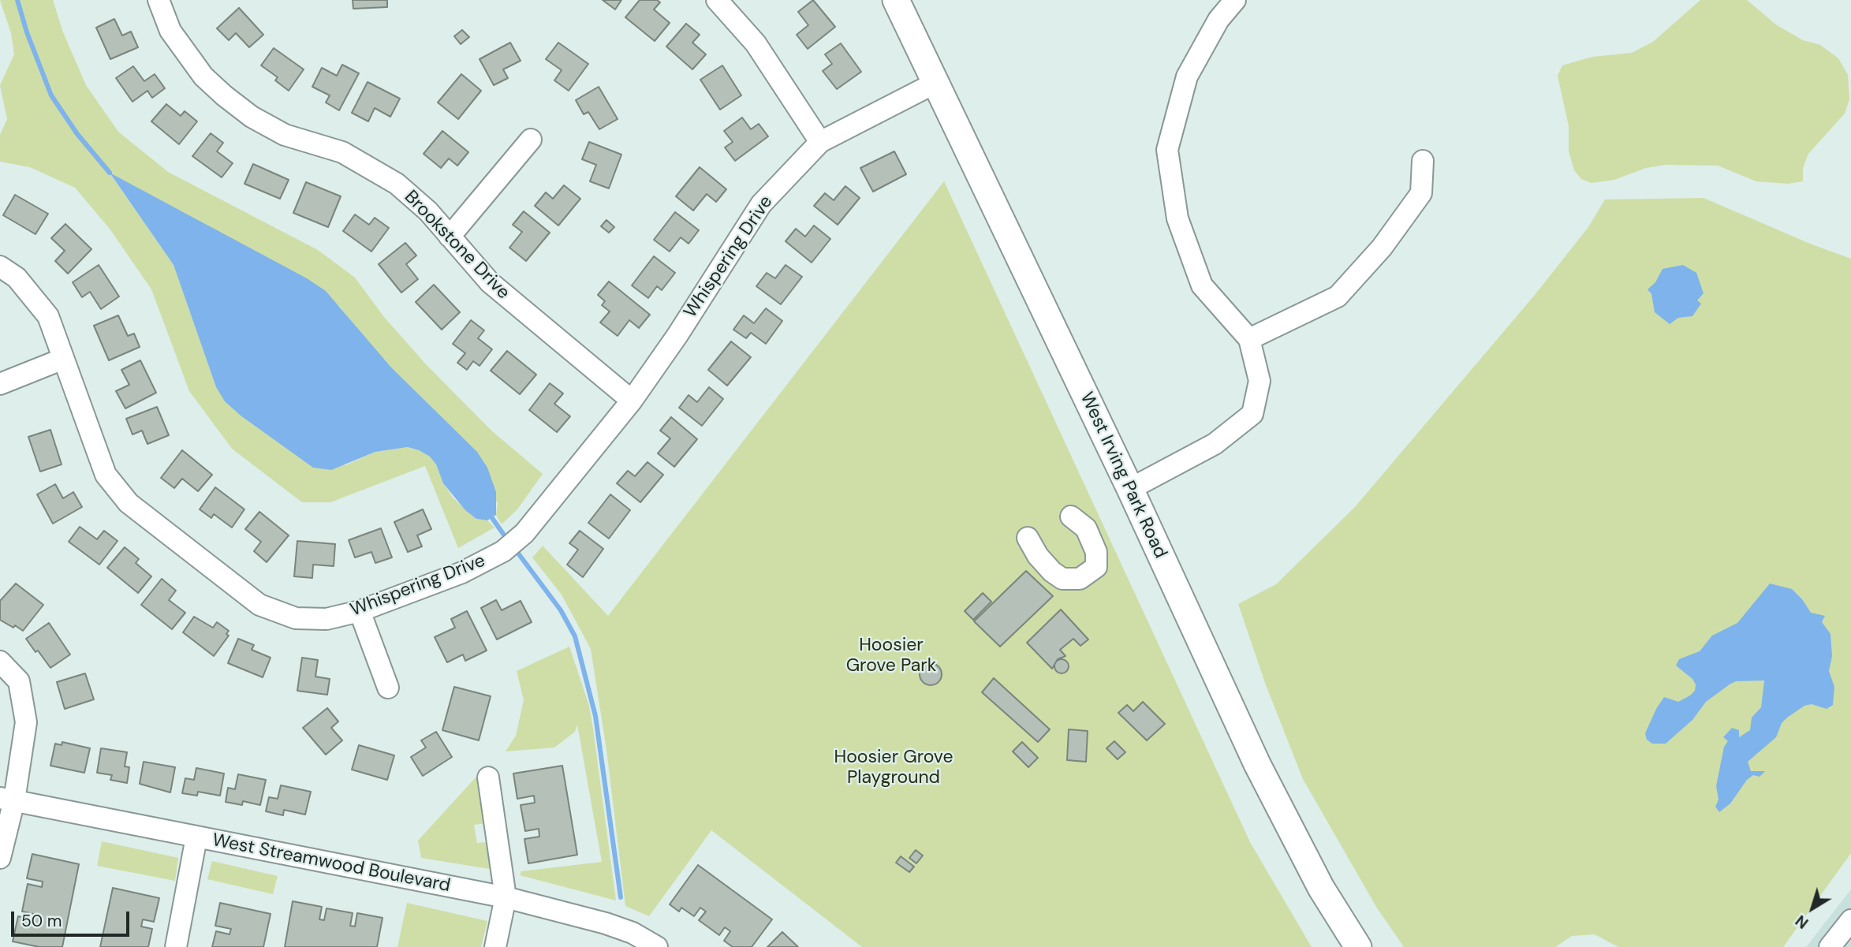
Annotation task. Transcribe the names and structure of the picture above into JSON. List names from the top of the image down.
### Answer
{
  "streets": {
    "main road": ["West Irving Park Road"],
    "street": ["Brookstone Drive", "Whispering Drive", "West Streamwood Boulevard"]
  },
  "crossings": [
    ["Brookstone Drive", "Whispering Drive"],
    ["Whispering Drive", "West Irving Park Road"]
  ],
  "parks": ["Hoosier Grove Park", "Hoosier Grove Playground"],
  "scale_bar": "50 m",
  "north": "bottom left"
}
